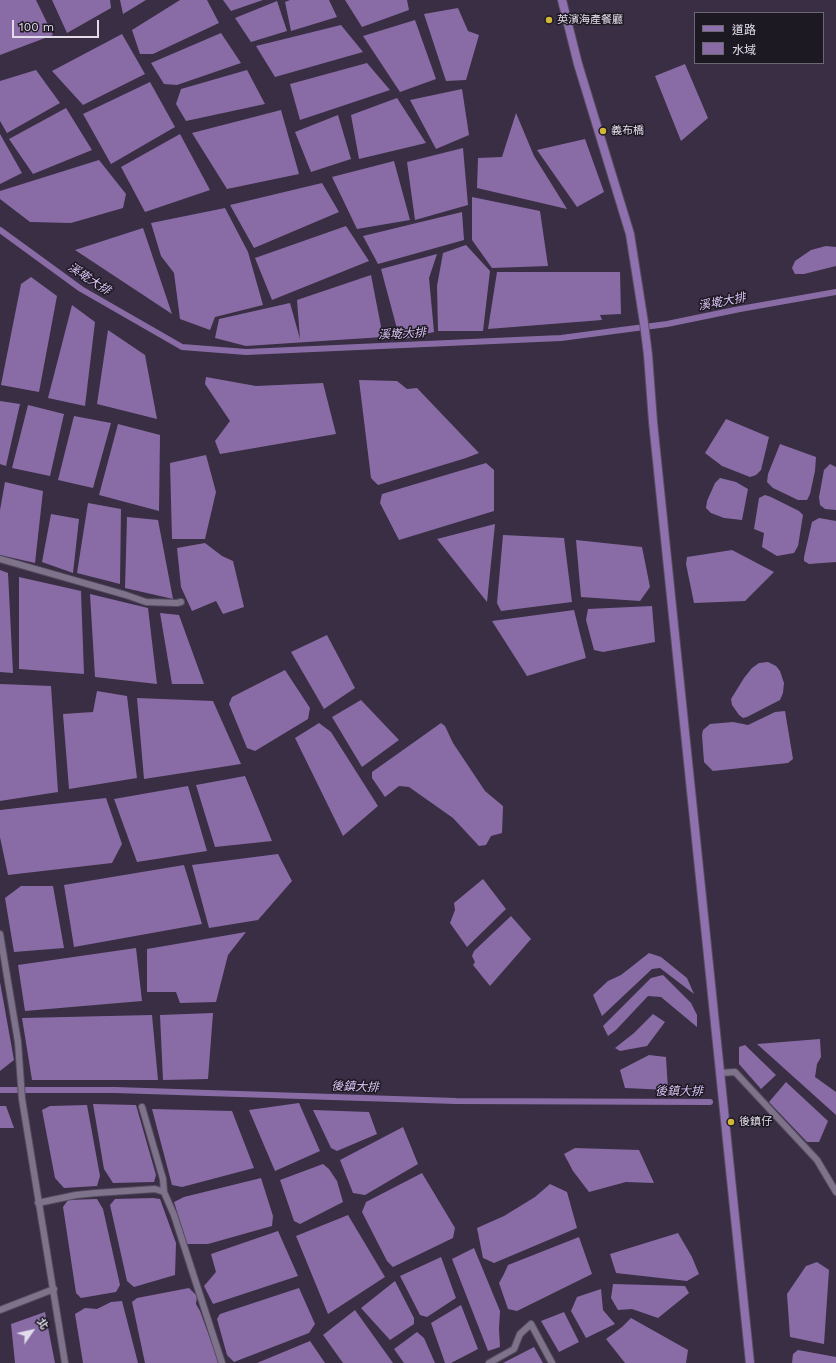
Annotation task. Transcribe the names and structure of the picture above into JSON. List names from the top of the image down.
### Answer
{
  "water": ["溪墘大排", "後鎮大排"],
  "places": ["英濱海產餐廳", "義布橋", "後鎮仔"],
  "legend": ["道路", "水域"],
  "scale_bar": "100 m",
  "north": "top right"
}
